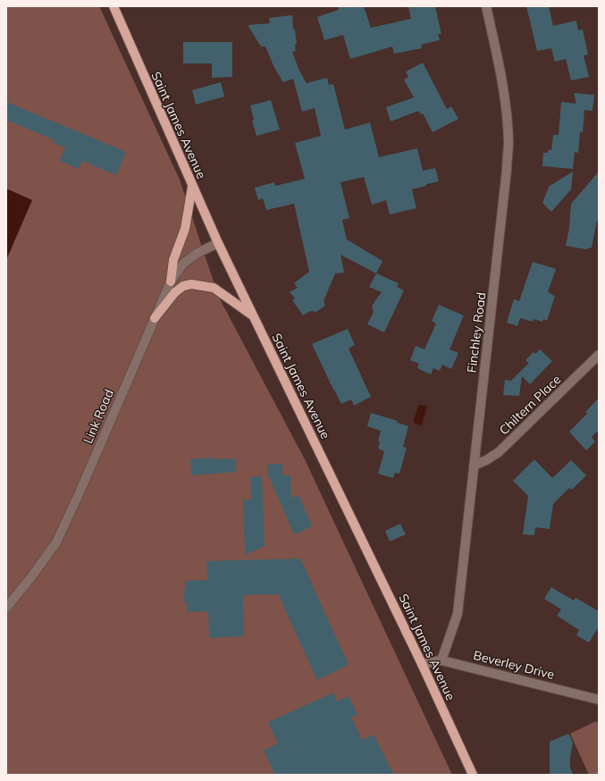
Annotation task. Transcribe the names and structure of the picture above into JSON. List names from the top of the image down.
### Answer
{
  "streets": {
    "main road": ["Saint James Avenue"],
    "street": [
      "Finchley Road",
      "Chiltern Place",
      "Link Road",
      "Beverley Drive"
    ]
  },
  "crossings": [
    ["Saint James Avenue", "Link Road"],
    ["Saint James Avenue", "Beverley Drive"],
    ["Finchley Road", "Chiltern Place"],
    ["Finchley Road", "Beverley Drive"]
  ]
}
